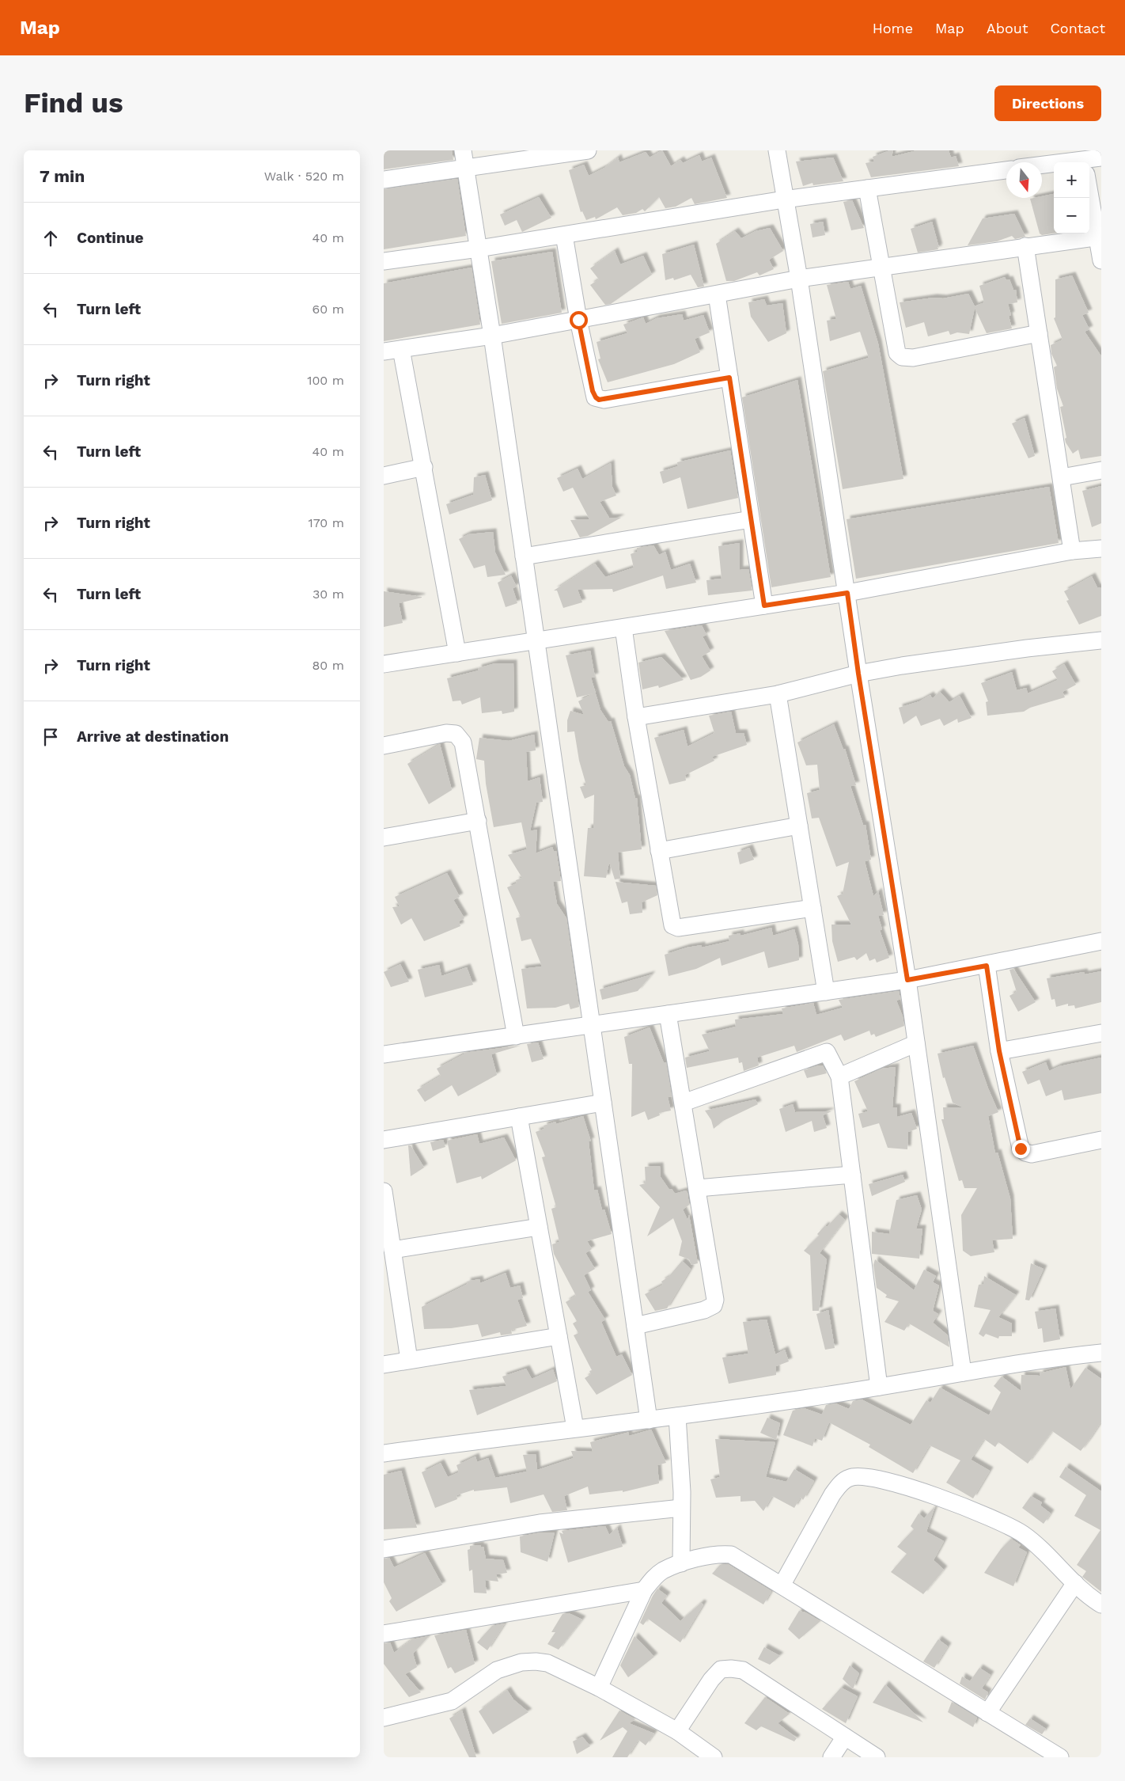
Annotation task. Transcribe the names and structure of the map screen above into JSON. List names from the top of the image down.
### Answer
{
  "north": "bottom",
  "page": {
    "header": "Map",
    "nav": [
      "Home",
      "Map",
      "About",
      "Contact"
    ],
    "buttons": "Directions",
    "title": "Find us",
    "heading": ["7 min", "Walk · 520 m"],
    "map_buttons": ["+", "−"],
    "list": [
      ["Continue", "40 m"],
      ["Turn left", "60 m"],
      ["Turn right", "100 m"],
      ["Turn left", "40 m"],
      ["Turn right", "170 m"],
      ["Turn left", "30 m"],
      ["Turn right", "80 m"],
      "Arrive at destination"
    ]
  }
}
